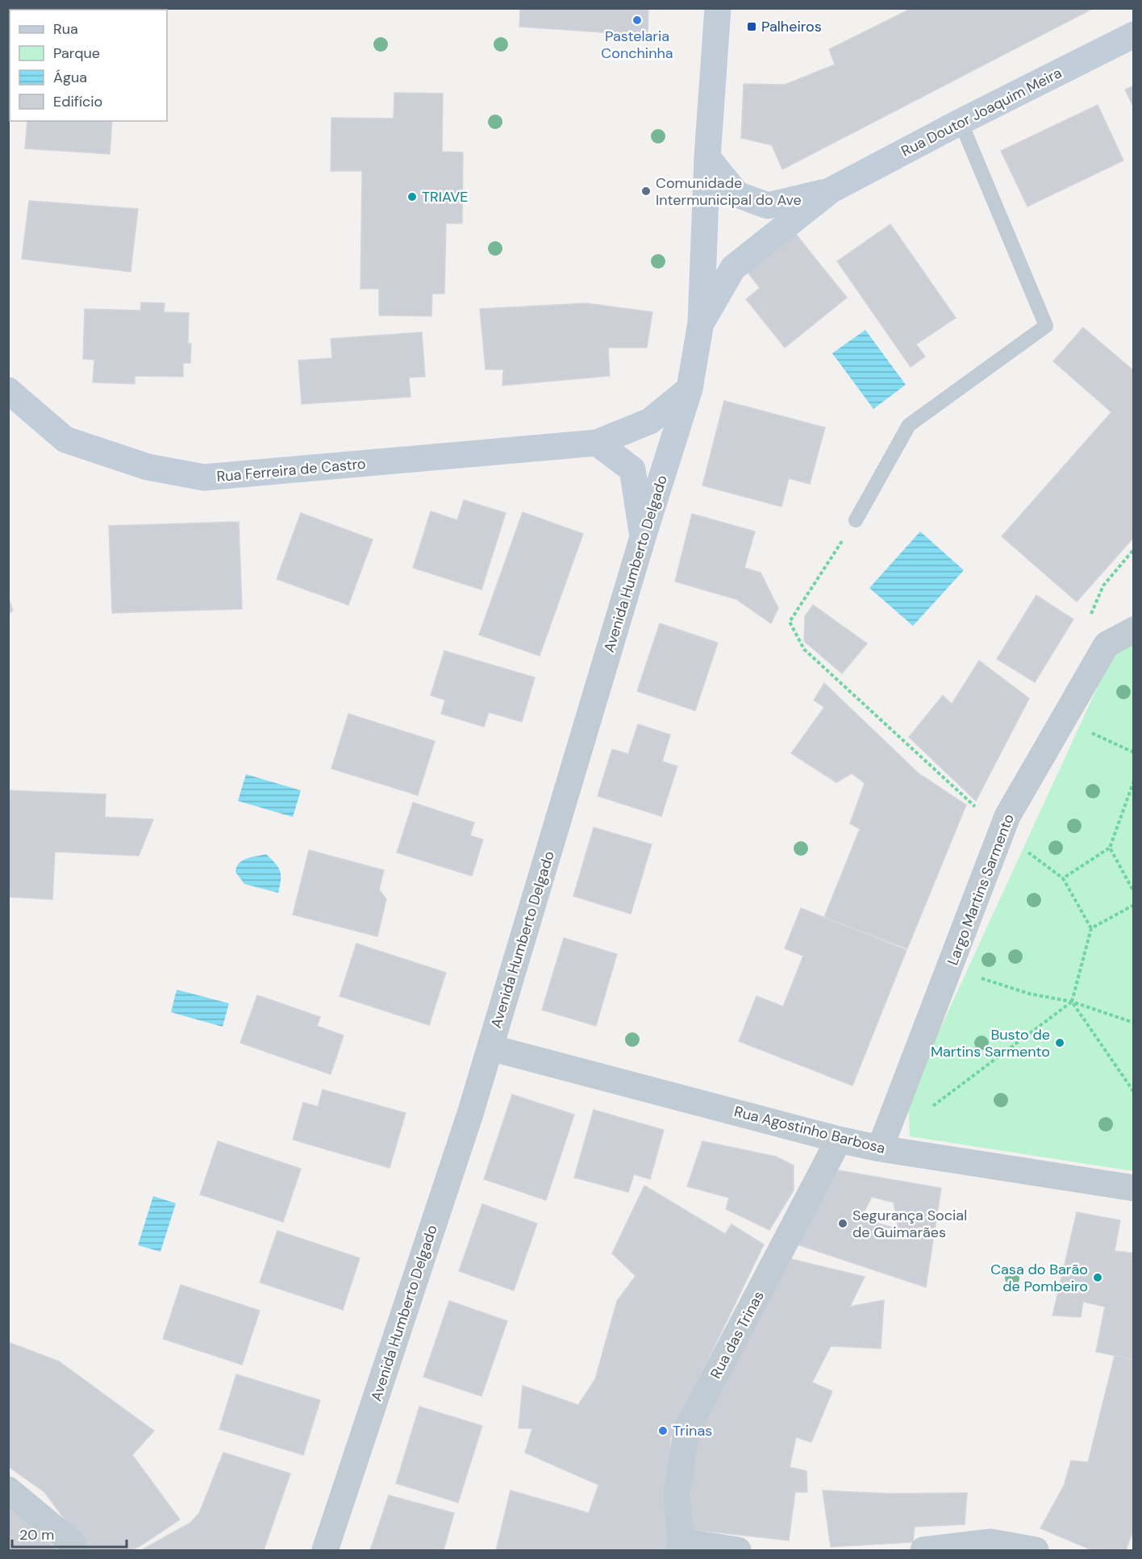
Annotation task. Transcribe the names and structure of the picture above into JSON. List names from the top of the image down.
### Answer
{
  "streets": {
    "street": [
      "Rua Doutor Joaquim Meira",
      "Rua Ferreira de Castro",
      "Avenida Humberto Delgado",
      "Largo Martins Sarmento",
      "Rua Agostinho Barbosa",
      "Rua das Trinas"
    ]
  },
  "crossings": [
    ["Rua Doutor Joaquim Meira", "Avenida Humberto Delgado"],
    ["Rua Ferreira de Castro", "Avenida Humberto Delgado"],
    ["Avenida Humberto Delgado", "Rua Agostinho Barbosa"],
    ["Largo Martins Sarmento", "Rua Agostinho Barbosa"],
    ["Rua Agostinho Barbosa", "Rua das Trinas"]
  ],
  "places": {
    "other": [
      "Pastelaria Conchinha",
      "Comunidade Intermunicipal do Ave",
      "TRIAVE",
      "Busto de Martins Sarmento",
      "Segurança Social de Guimarães",
      "Casa do Barão de Pombeiro",
      "Trinas"
    ],
    "transit": ["Palheiros"]
  },
  "legend": [
    "Rua",
    "Parque",
    "Água",
    "Edifício"
  ],
  "scale_bar": "20 m"
}
